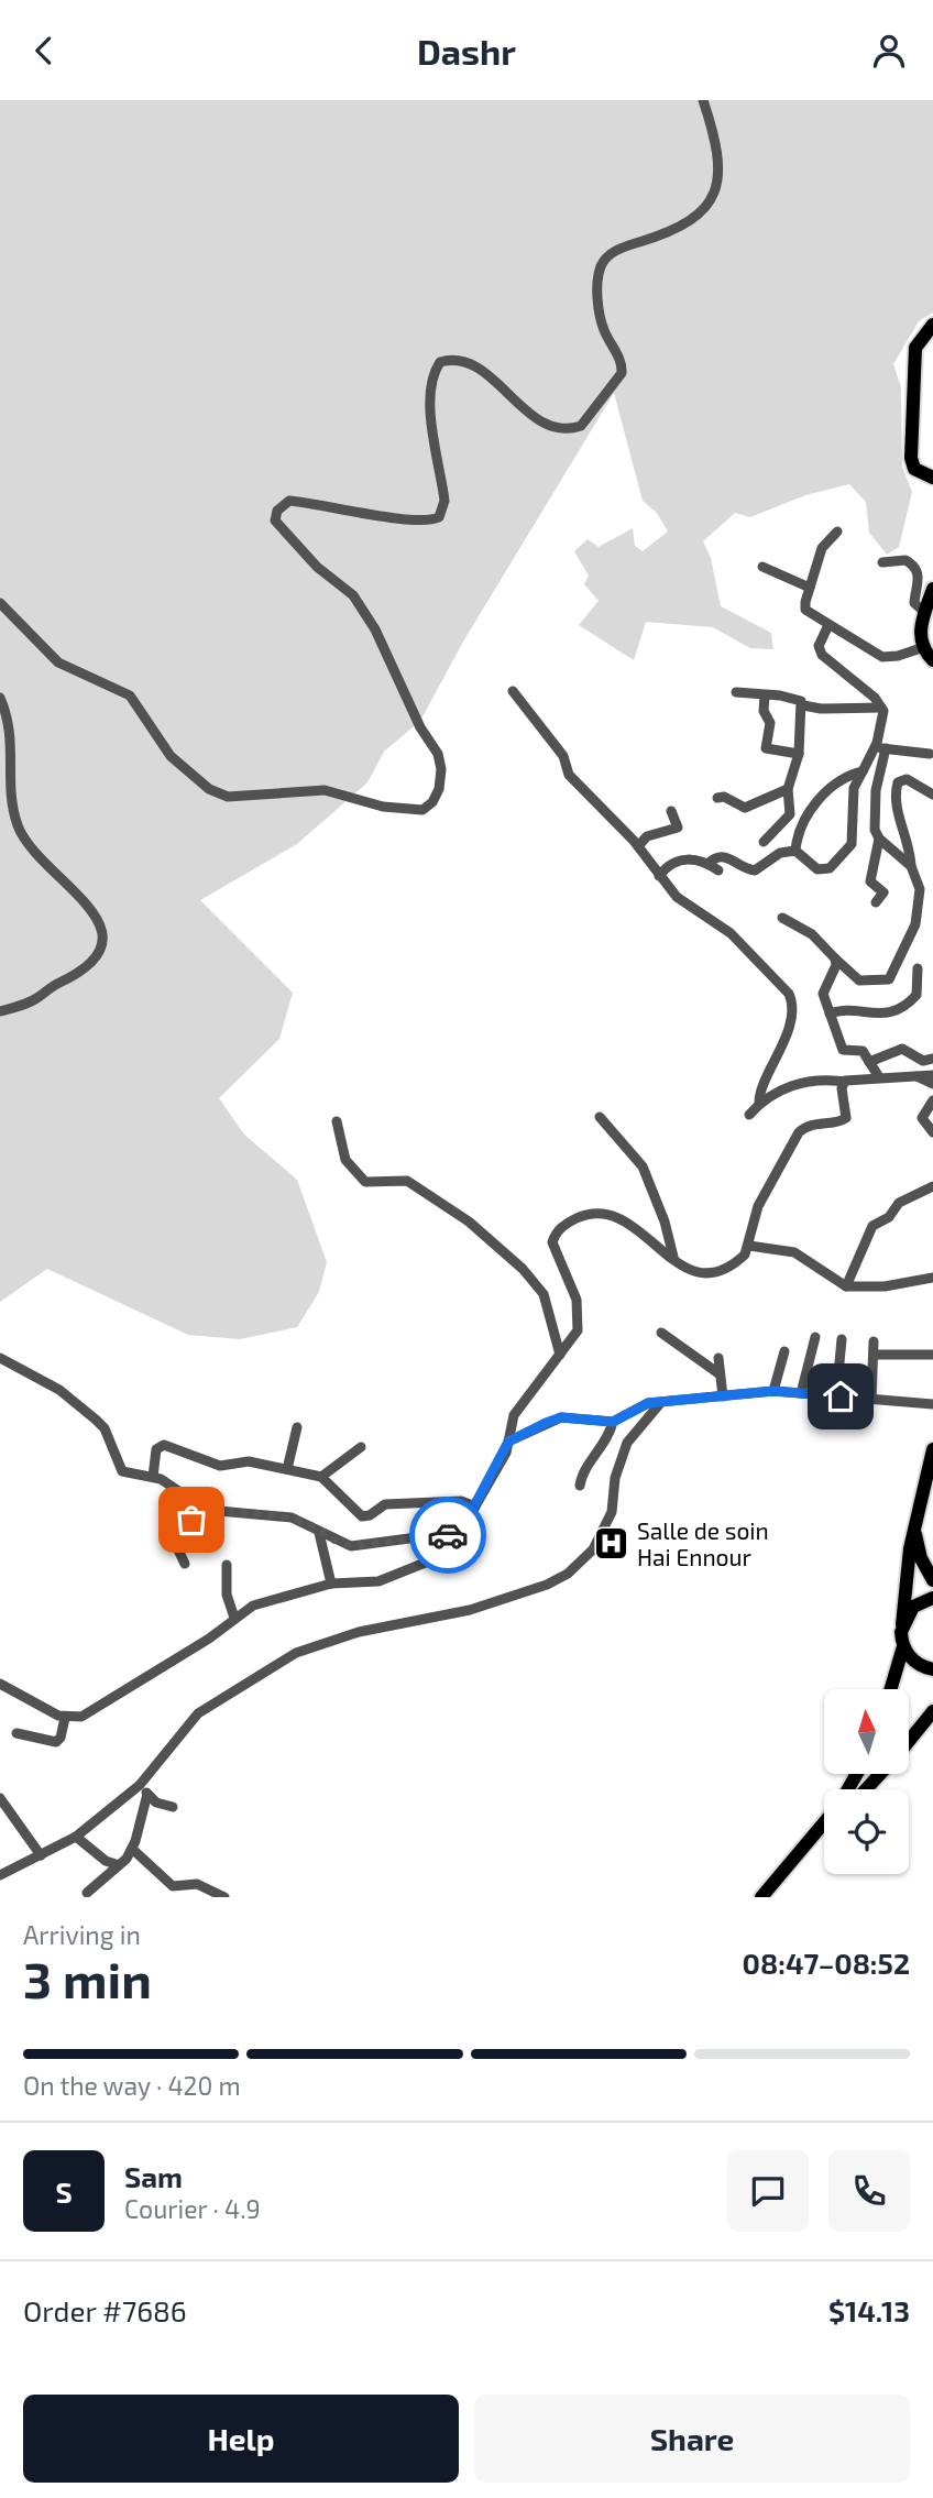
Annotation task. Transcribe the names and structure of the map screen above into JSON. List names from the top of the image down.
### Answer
{
  "places": {
    "hospital": ["Salle de soin Hai Ennour"]
  },
  "north": "top",
  "page": {
    "header": "Dashr",
    "heading": ["3 min", "Arriving in", "08:47–08:52"],
    "panel": [
      "Sam",
      "Courier · 4.9",
      "Order #7686",
      "$14.13"
    ],
    "bar": "On the way · 420 m",
    "round": "S",
    "buttons": ["Help", "Share"]
  }
}
